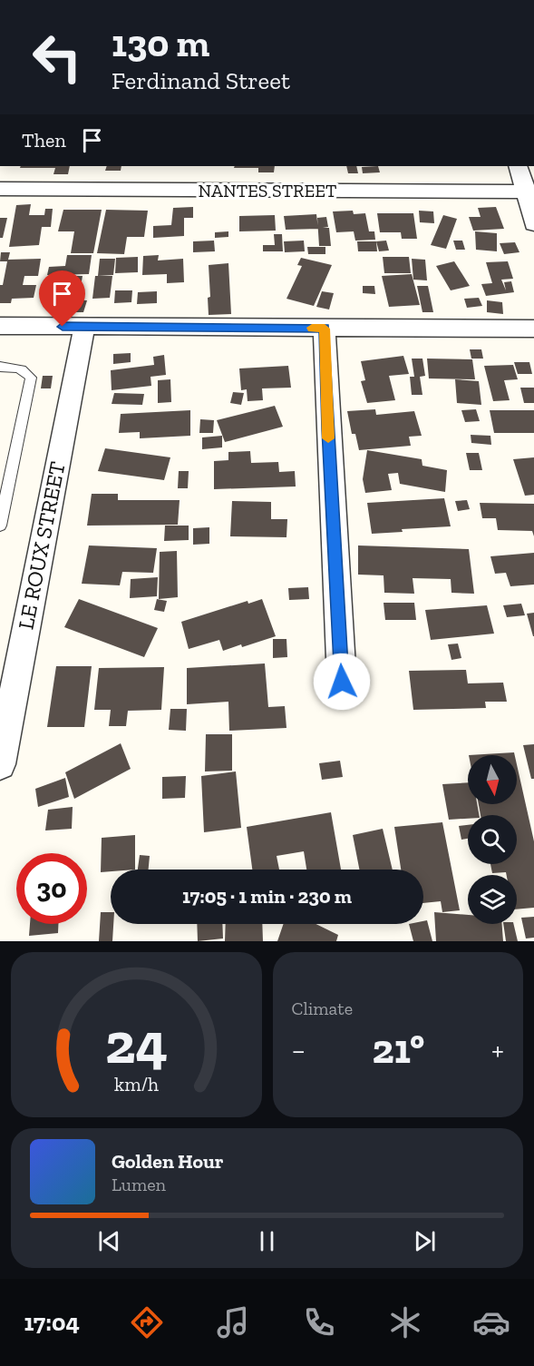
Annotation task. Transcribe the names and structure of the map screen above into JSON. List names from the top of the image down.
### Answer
{
  "streets": {
    "street": ["NANTES STREET", "LE ROUX STREET"]
  },
  "north": "bottom",
  "page": {
    "turn": ["130 m", "Ferdinand Street"],
    "then": "Then",
    "limit": "30",
    "trip": "17:05 · 1 min · 230 m",
    "tile": "Climate",
    "heat": ["−", "21°", "+"],
    "song": ["Golden Hour", "Lumen"],
    "tabs": "17:04",
    "gauge": ["24", "km/h"]
  }
}
